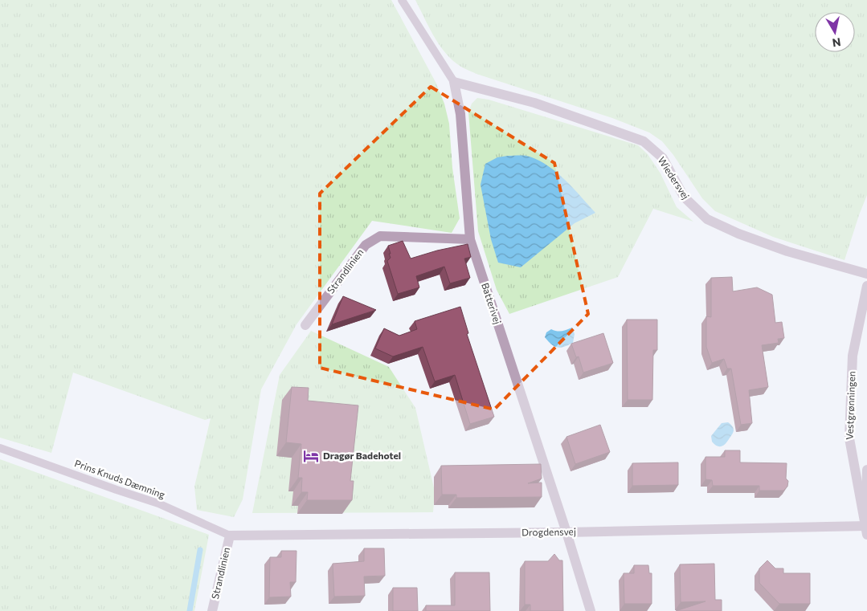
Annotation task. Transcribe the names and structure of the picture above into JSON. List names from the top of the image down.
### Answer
{
  "streets": {
    "street": [
      "Wiedersvej",
      "Strandlinien",
      "Batterivej",
      "Vestgrønningen",
      "Drogdensvej"
    ],
    "lane": ["Prins Knuds Dæmning"]
  },
  "crossings": [
    ["Wiedersvej", "Batterivej"],
    ["Strandlinien", "Batterivej"],
    ["Strandlinien", "Prins Knuds Dæmning"],
    ["Strandlinien", "Drogdensvej"],
    ["Batterivej", "Drogdensvej"],
    ["Vestgrønningen", "Drogdensvej"],
    ["Prins Knuds Dæmning", "Drogdensvej"]
  ],
  "places": {
    "hotel": ["Dragør Badehotel"]
  },
  "north": "bottom"
}
